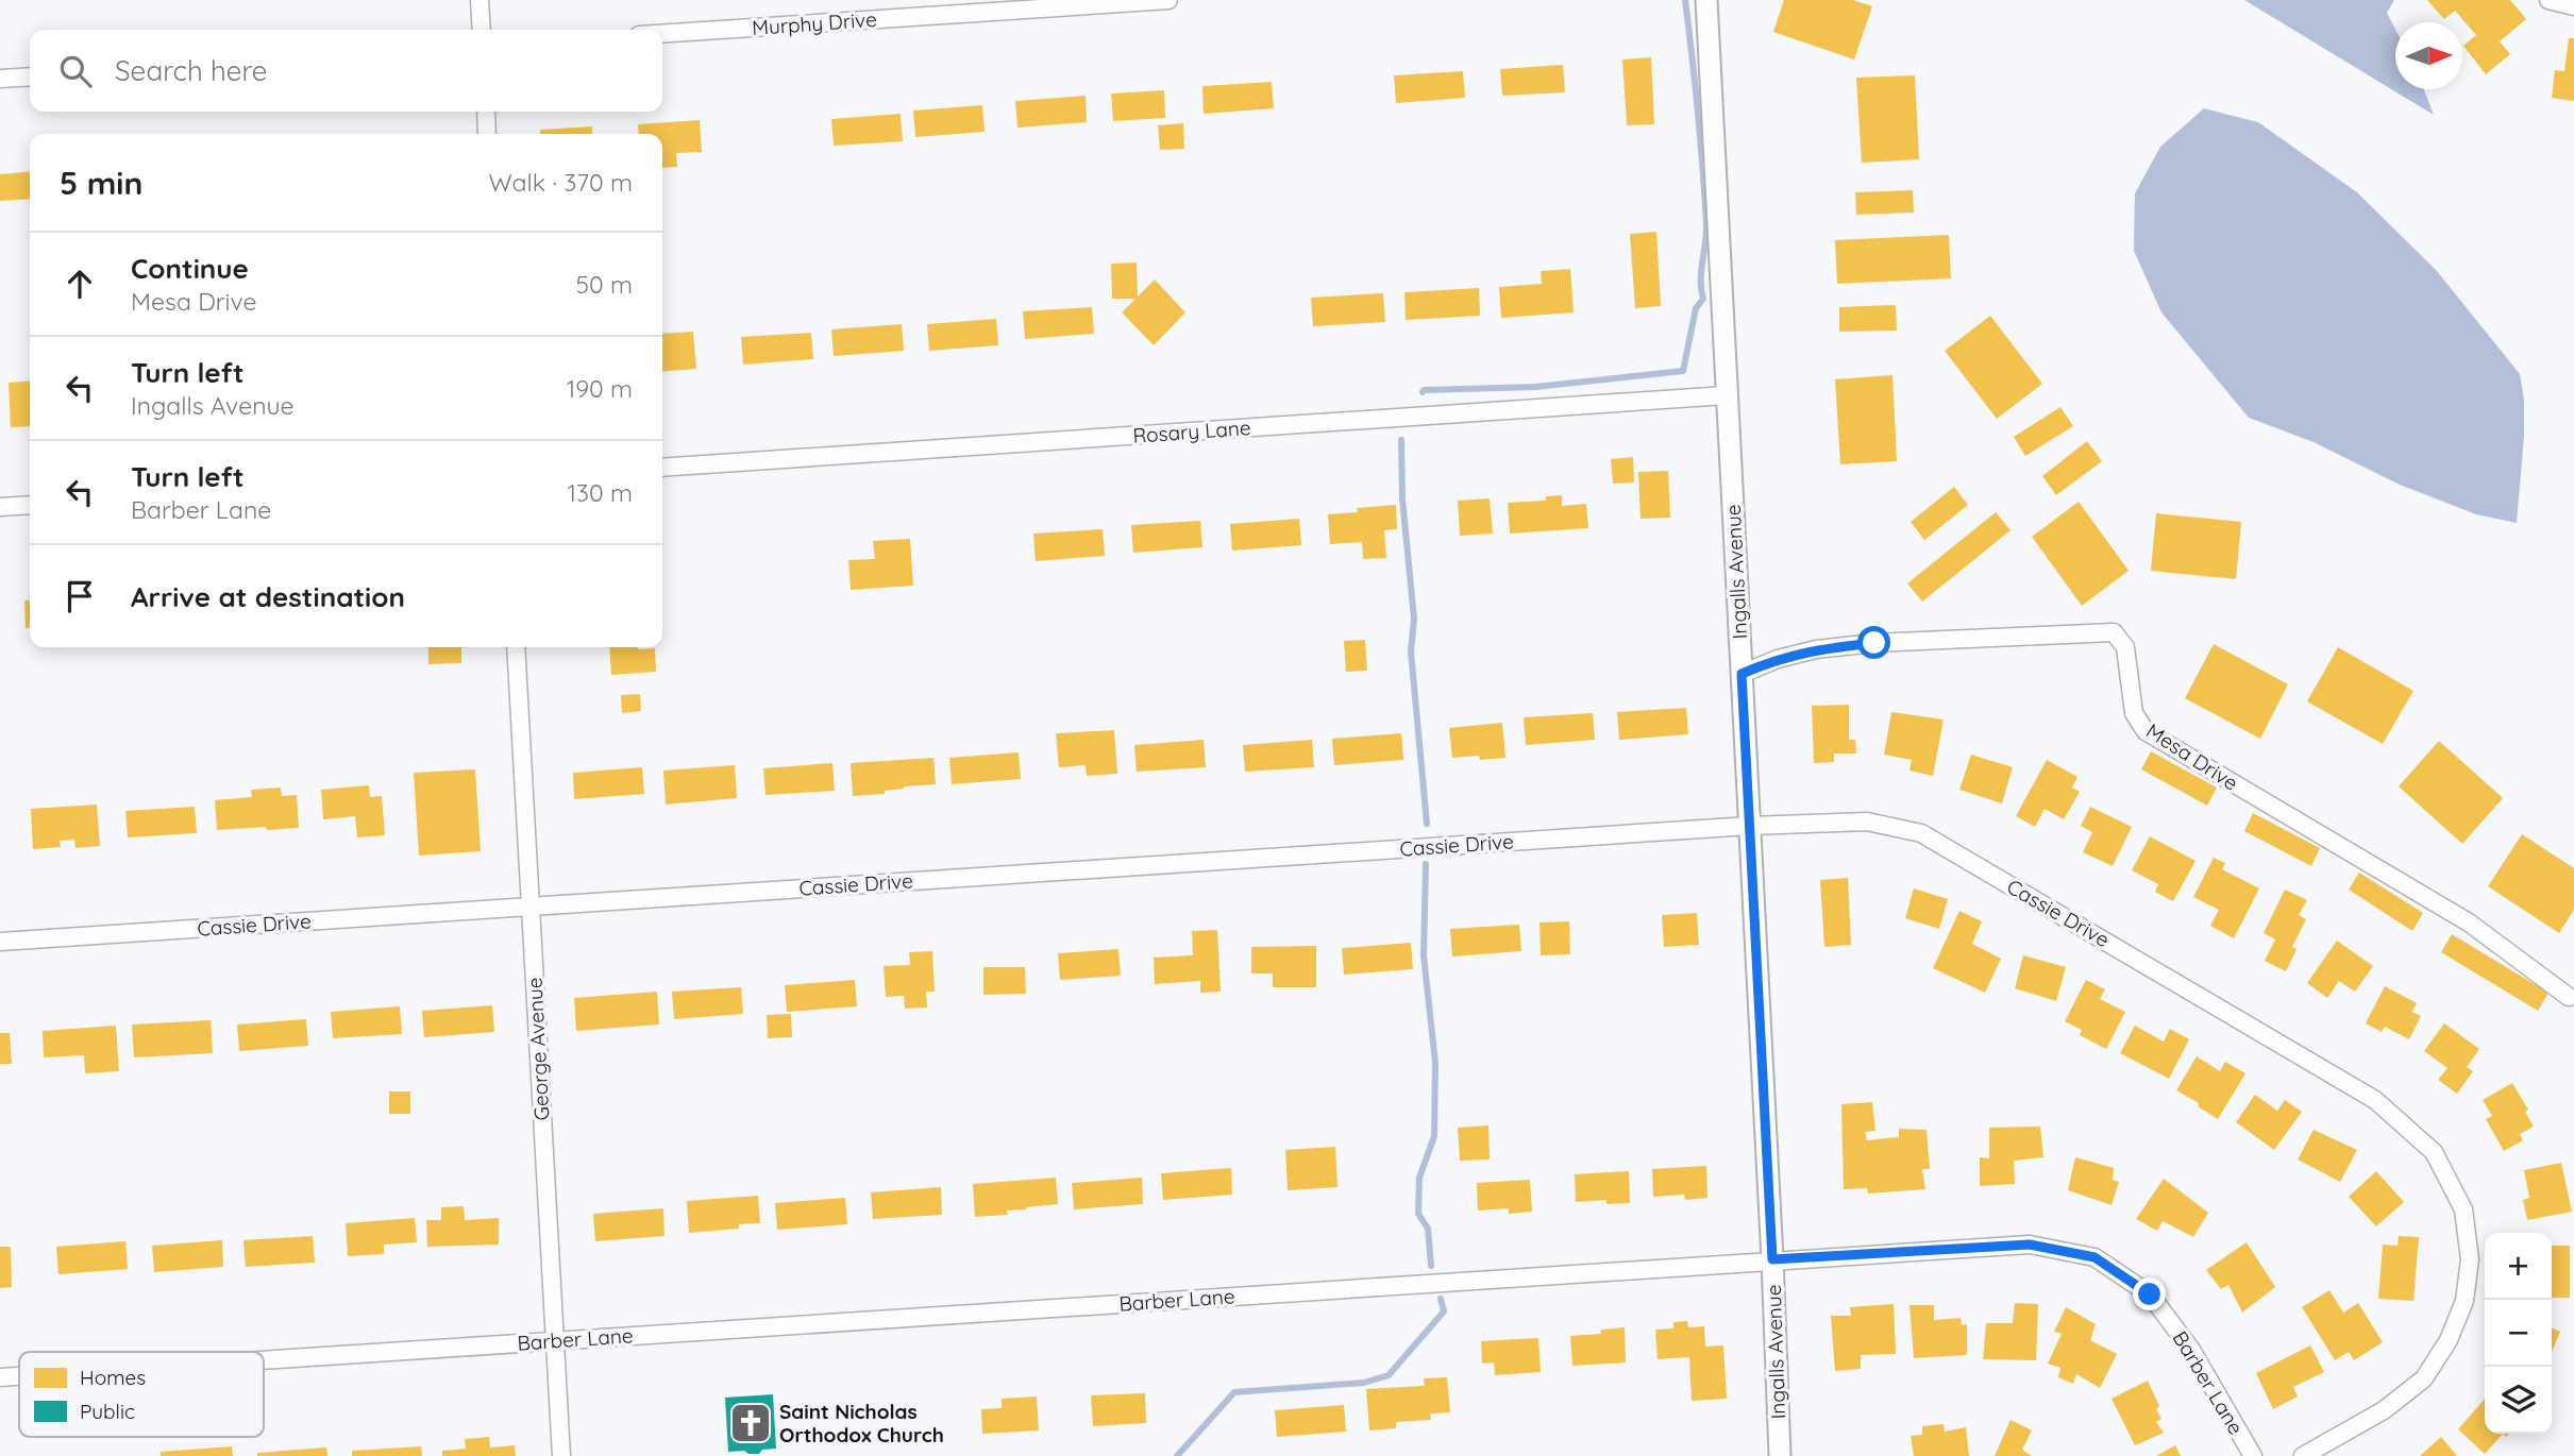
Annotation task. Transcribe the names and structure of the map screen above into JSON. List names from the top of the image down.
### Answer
{
  "streets": {
    "street": [
      "Murphy Drive",
      "Rosary Lane",
      "Ingalls Avenue",
      "Mesa Drive",
      "Cassie Drive",
      "George Avenue",
      "Barber Lane"
    ]
  },
  "crossings": [
    ["Rosary Lane", "Ingalls Avenue"],
    ["Ingalls Avenue", "Mesa Drive"],
    ["Ingalls Avenue", "Cassie Drive"],
    ["Ingalls Avenue", "Barber Lane"],
    ["Cassie Drive", "George Avenue"],
    ["George Avenue", "Barber Lane"]
  ],
  "places": {
    "church": ["Saint Nicholas Orthodox Church"]
  },
  "legend": ["Homes", "Public"],
  "north": "right",
  "page": {
    "search": "Search here",
    "heading": ["5 min", "Walk · 370 m"],
    "list": [
      ["Continue", "Mesa Drive", "50 m"],
      ["Turn left", "Ingalls Avenue", "190 m"],
      ["Turn left", "Barber Lane", "130 m"],
      "Arrive at destination"
    ],
    "map_buttons": ["+", "−"]
  }
}
